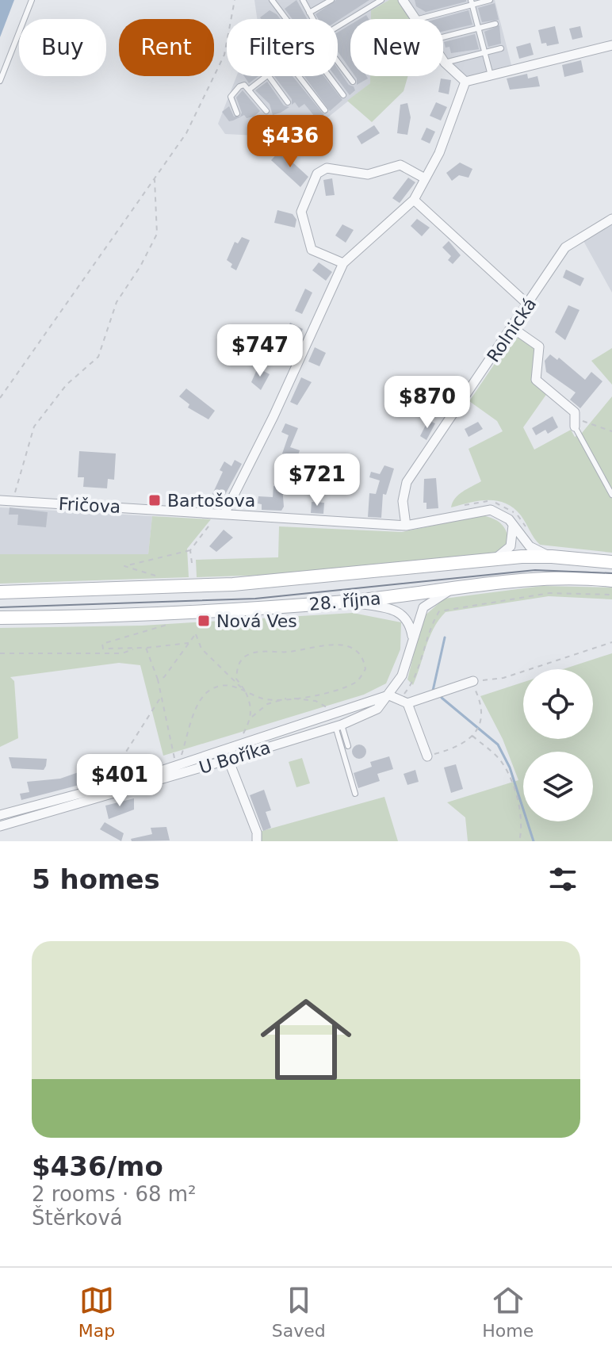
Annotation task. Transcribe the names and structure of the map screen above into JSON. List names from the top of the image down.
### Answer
{
  "streets": {
    "main road": ["28. října"],
    "street": ["Rolnická", "Fričova", "U Boříka"]
  },
  "crossings": [
    ["Rolnická", "Fričova"],
    ["Fričova", "28. října"],
    ["28. října", "U Boříka"]
  ],
  "places": {
    "transit": ["Bartošova", "Nová Ves"]
  },
  "page": {
    "chip": [
      "Buy",
      "Rent",
      "Filters",
      "New"
    ],
    "price": [
      "$436",
      "$747",
      "$870",
      "$721",
      "$401"
    ],
    "heading": "5 homes",
    "list": [
      {
        "name": "$436/mo",
        "note": "2 rooms · 68 m² · Štěrková"
      }
    ],
    "tabs": ["Map", "Saved", "Home"]
  }
}
